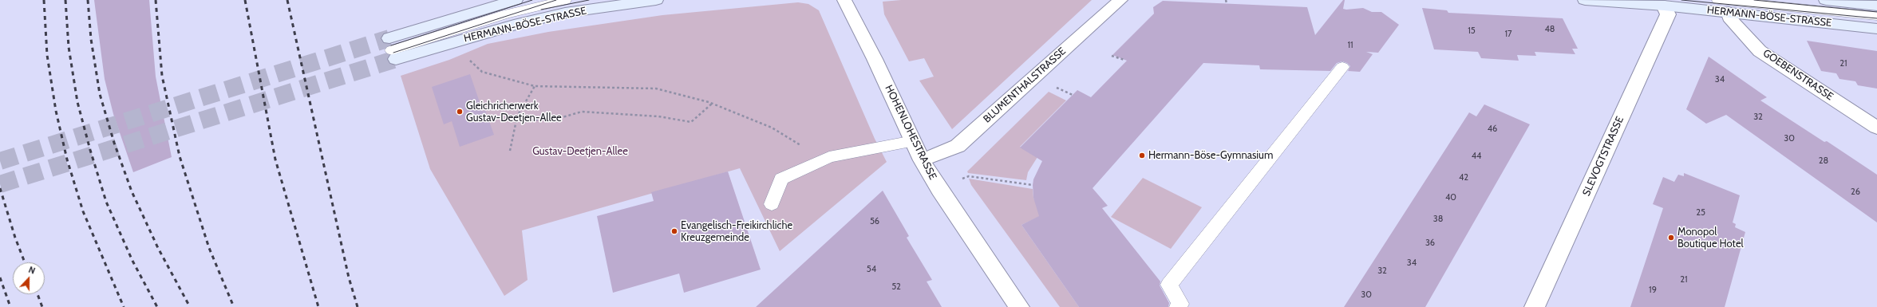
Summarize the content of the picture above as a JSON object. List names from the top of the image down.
{
  "streets": {
    "main road": ["HERMANN-BÖSE-STRASSE"],
    "street": [
      "GOEBENSTRASSE",
      "BLUMENTHALSTRASSE",
      "HOHENLOHESTRASSE",
      "SLEVOGTSTRASSE"
    ]
  },
  "crossings": [
    ["HERMANN-BÖSE-STRASSE", "GOEBENSTRASSE"],
    ["HERMANN-BÖSE-STRASSE", "SLEVOGTSTRASSE"],
    ["BLUMENTHALSTRASSE", "HOHENLOHESTRASSE"]
  ],
  "parks": ["Gustav-Deetjen-Allee"],
  "places": [
    "Gleichricherwerk Gustav-Deetjen-Allee",
    "Hermann-Böse-Gymnasium",
    "Evangelisch-Freikirchliche Kreuzgemeinde",
    "Monopol Boutique Hotel"
  ],
  "house_numbers": [
    "48",
    "15",
    "17",
    "11",
    "21",
    "34",
    "32",
    "46",
    "30",
    "44",
    "28",
    "42",
    "26",
    "40",
    "25",
    "38",
    "56",
    "36",
    "34",
    "54",
    "32",
    "21",
    "52",
    "19",
    "30"
  ],
  "north": "top"
}
